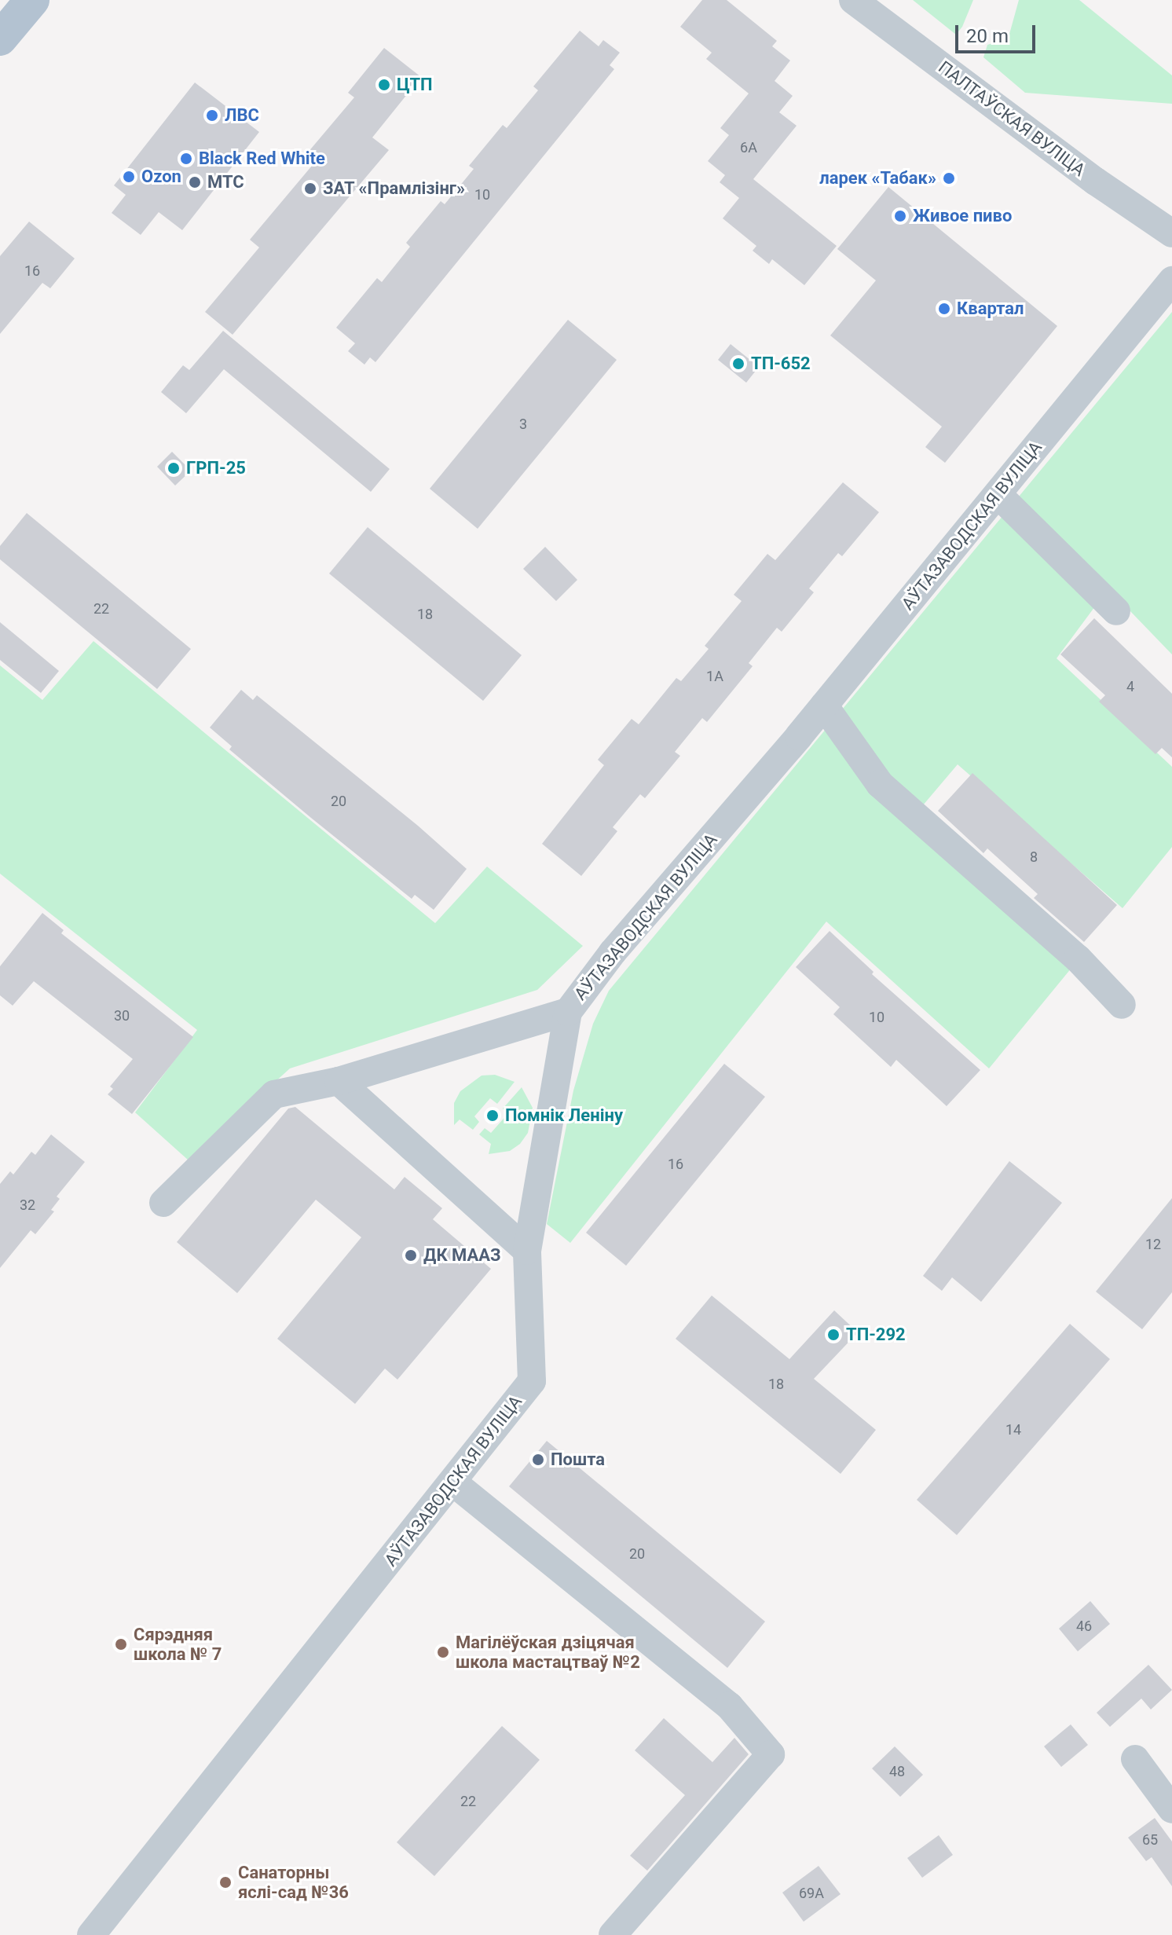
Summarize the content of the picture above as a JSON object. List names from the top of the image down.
{
  "streets": {
    "street": ["ПАЛТАЎСКАЯ ВУЛІЦА", "АЎТАЗАВОДСКАЯ ВУЛІЦА"]
  },
  "places": [
    "ЦТП",
    "ЛВС",
    "Black Red White",
    "Ozon",
    "ларек «Табак»",
    "МТС",
    "ЗАТ «Прамлізінг»",
    "Живое пиво",
    "Квартал",
    "ТП-652",
    "ГРП-25",
    "Помнік Леніну",
    "ДК МААЗ",
    "ТП-292",
    "Пошта",
    "Сярэдняя школа № 7",
    "Магілёўская дзіцячая школа мастацтваў №2",
    "Санаторны яслі-сад №36"
  ],
  "house_numbers": [
    "6А",
    "10",
    "16",
    "3",
    "22",
    "18",
    "1А",
    "4",
    "20",
    "8",
    "30",
    "10",
    "16",
    "32",
    "12",
    "18",
    "14",
    "20",
    "46",
    "48",
    "22",
    "65",
    "69А"
  ],
  "scale_bar": "20 m"
}
